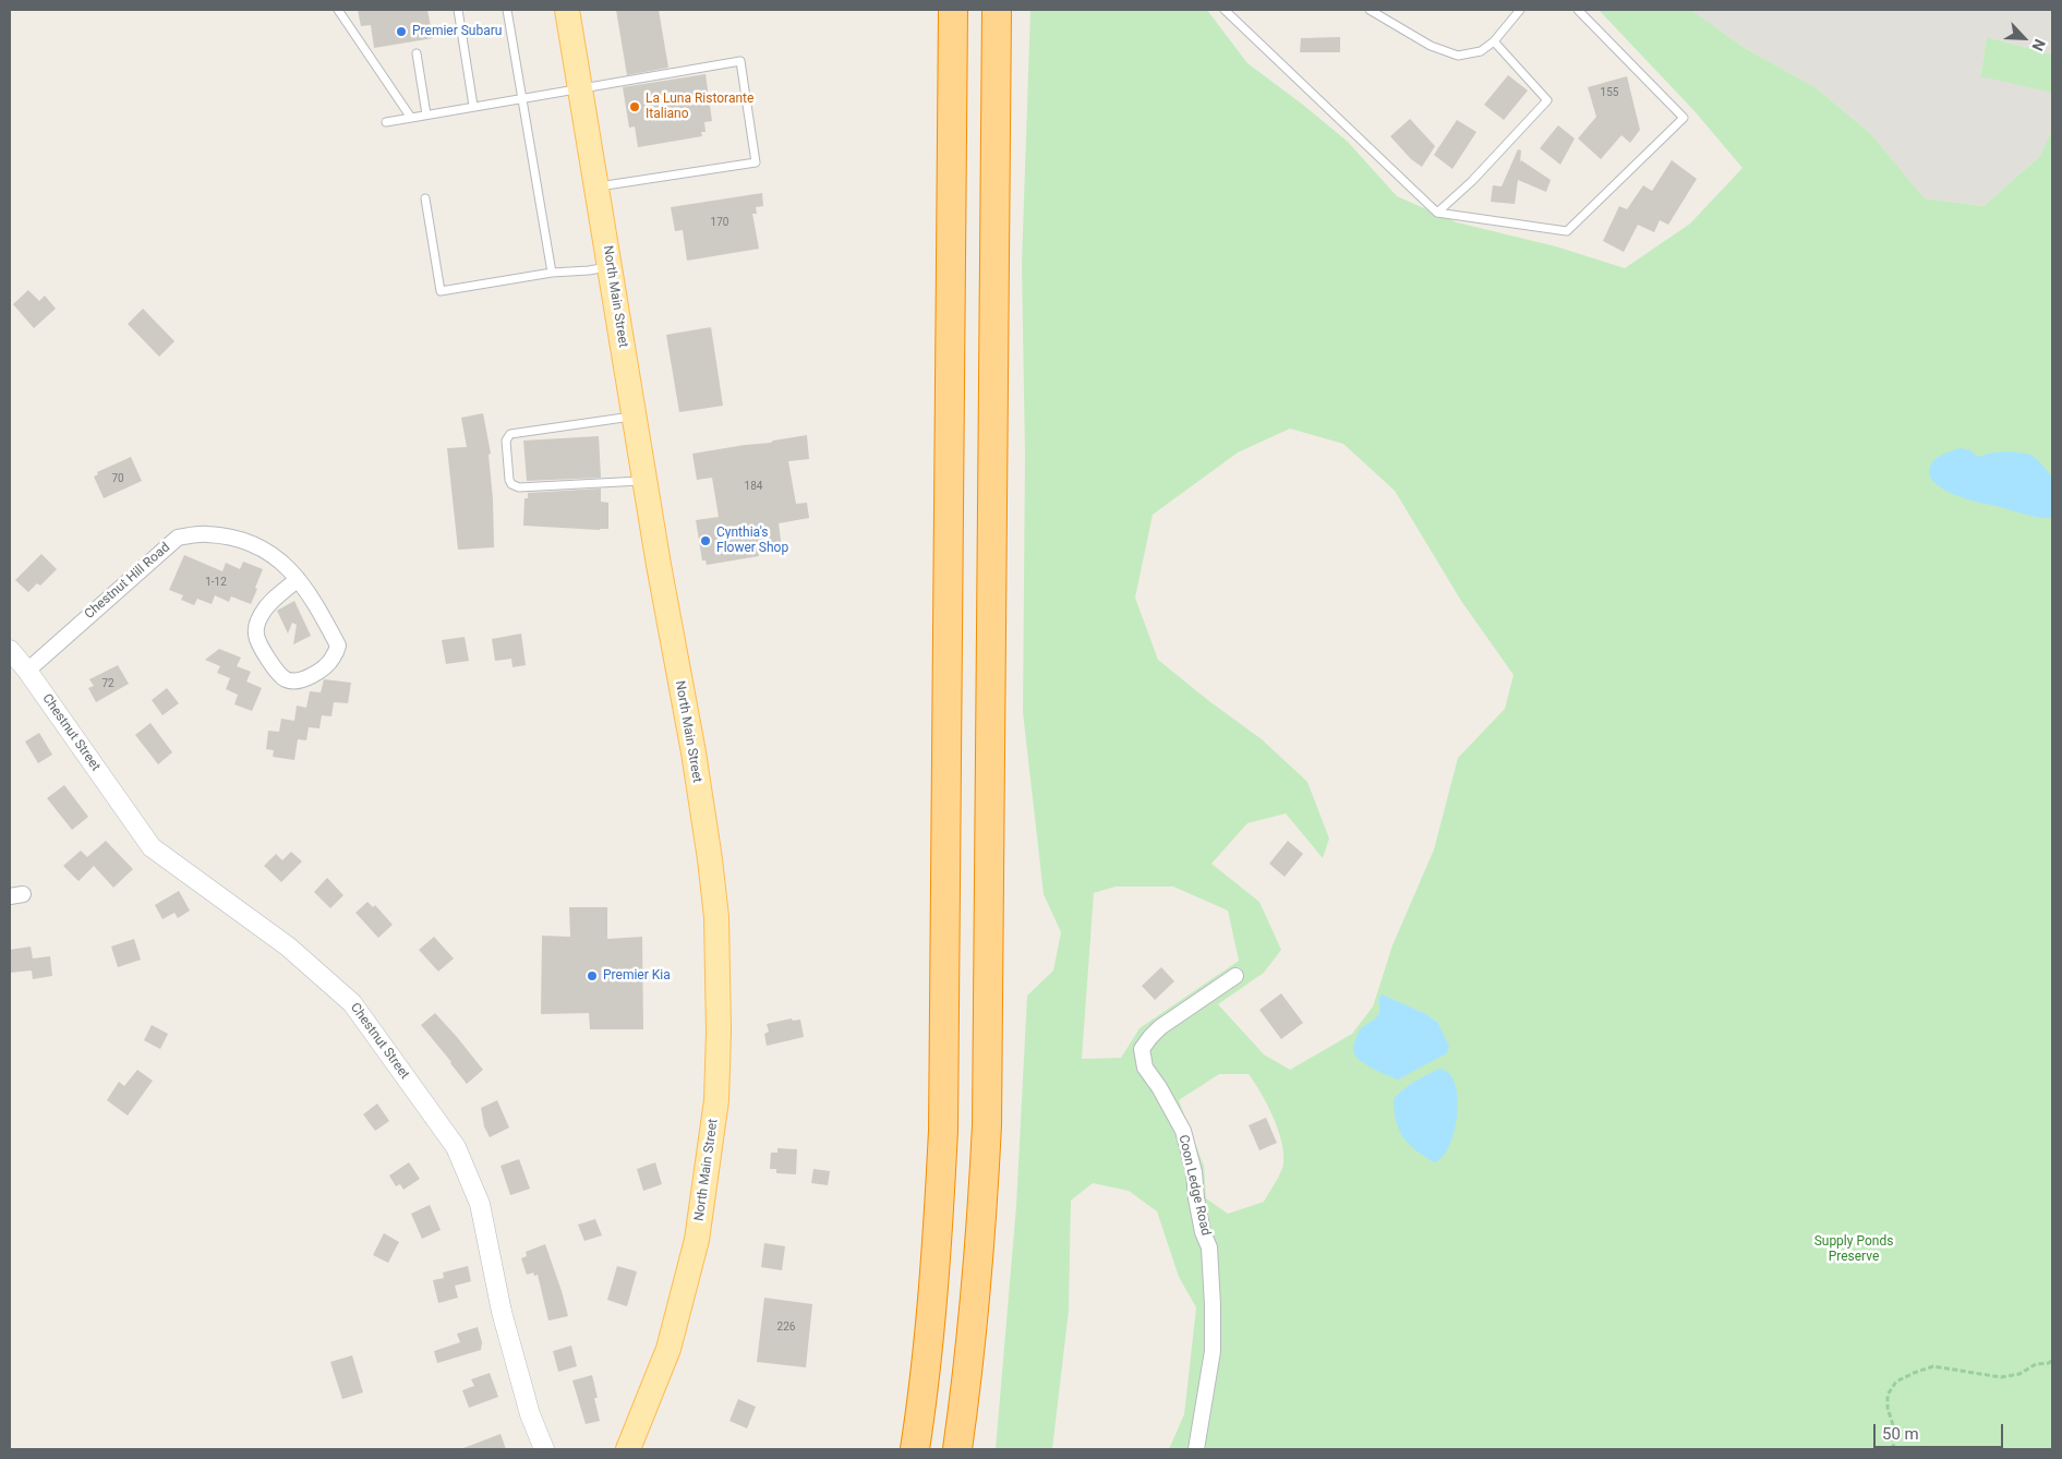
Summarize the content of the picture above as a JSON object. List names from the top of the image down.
{
  "streets": {
    "main road": ["North Main Street"],
    "street": ["Chestnut Hill Road", "Chestnut Street", "Coon Ledge Road"]
  },
  "crossings": [
    ["Chestnut Hill Road", "Chestnut Street"]
  ],
  "parks": ["Supply Ponds Preserve"],
  "places": [
    "Premier Subaru",
    "La Luna Ristorante Italiano",
    "Cynthia's Flower Shop",
    "Premier Kia"
  ],
  "house_numbers": [
    "155",
    "170",
    "70",
    "184",
    "1-12",
    "72",
    "226"
  ],
  "scale_bar": "50 m",
  "north": "bottom right"
}
